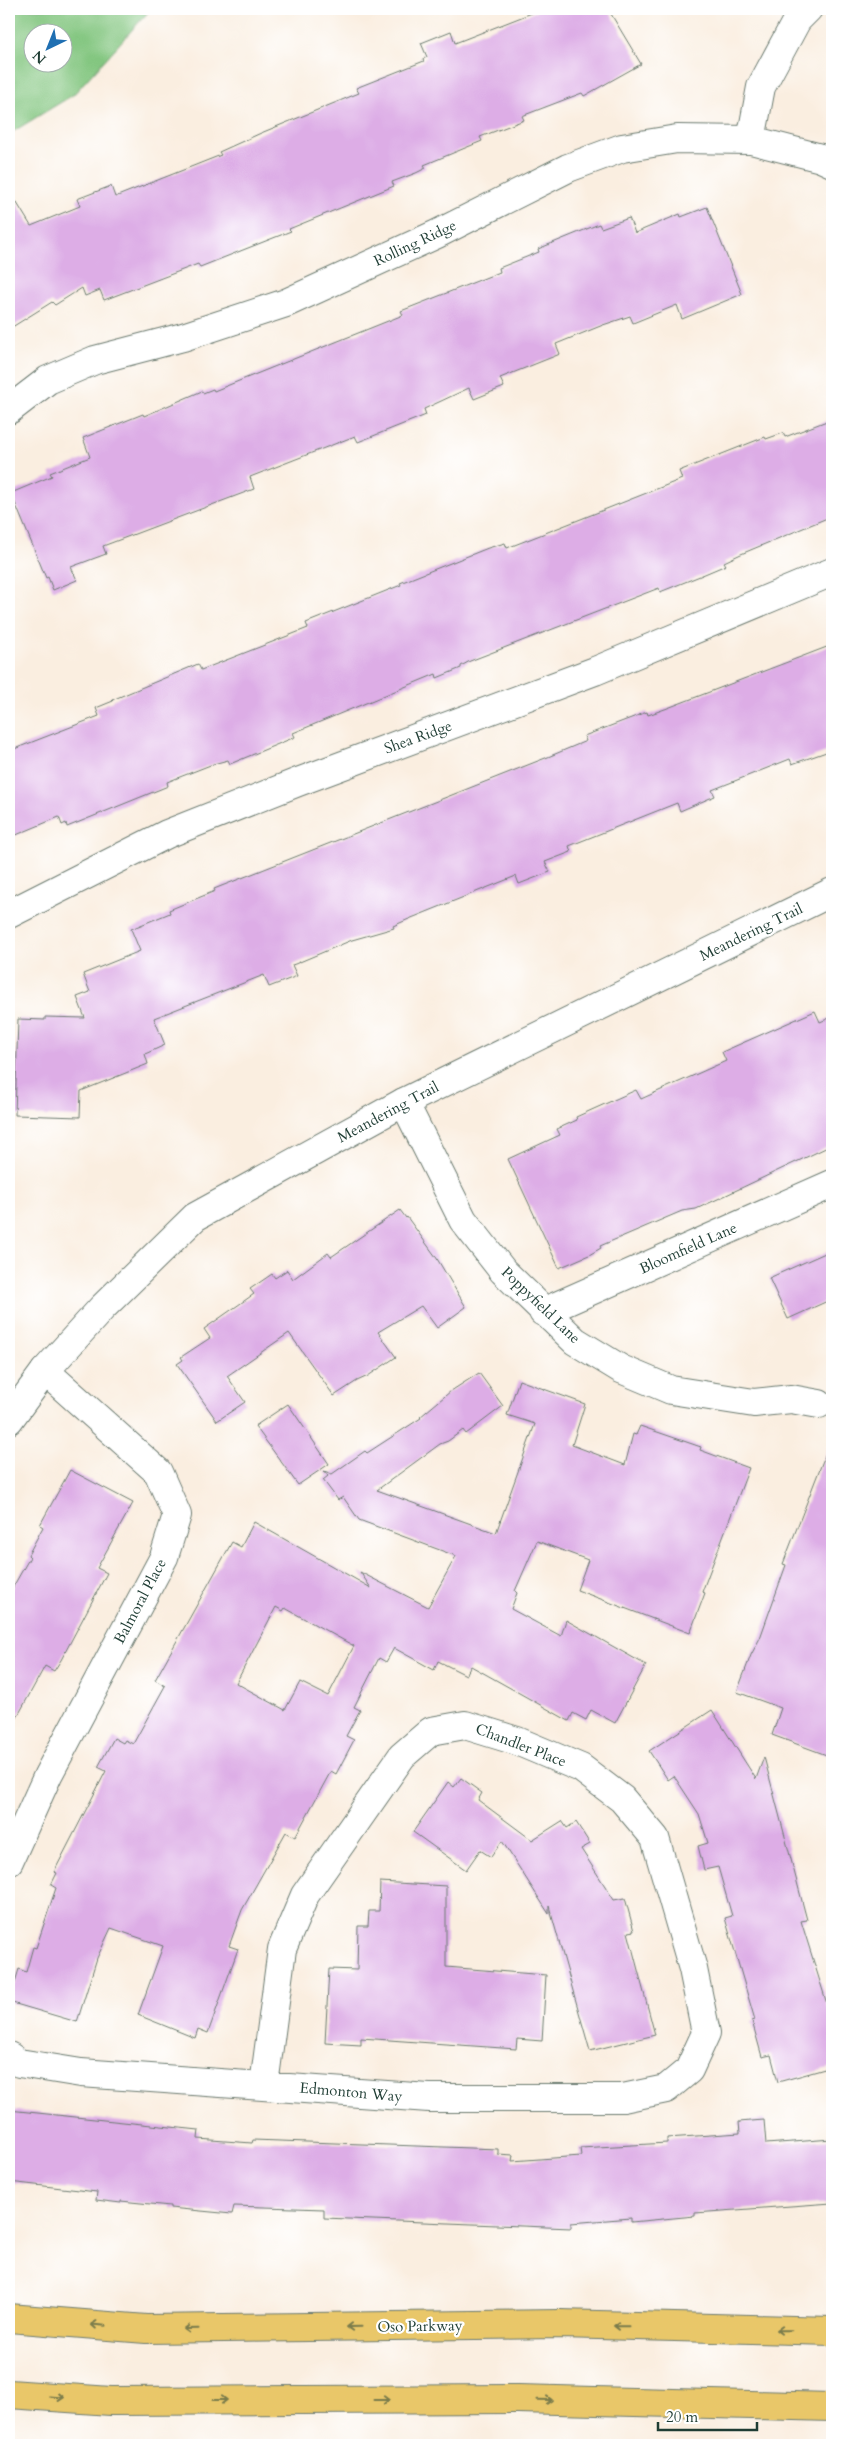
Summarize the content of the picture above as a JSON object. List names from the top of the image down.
{
  "streets": {
    "main road": ["Oso Parkway"],
    "street": [
      "Rolling Ridge",
      "Shea Ridge",
      "Meandering Trail",
      "Bloomfield Lane",
      "Poppyfield Lane",
      "Balmoral Place",
      "Chandler Place",
      "Edmonton Way"
    ]
  },
  "crossings": [
    ["Meandering Trail", "Poppyfield Lane"],
    ["Meandering Trail", "Balmoral Place"],
    ["Bloomfield Lane", "Poppyfield Lane"],
    ["Chandler Place", "Edmonton Way"]
  ],
  "scale_bar": "20 m",
  "north": "bottom left"
}
